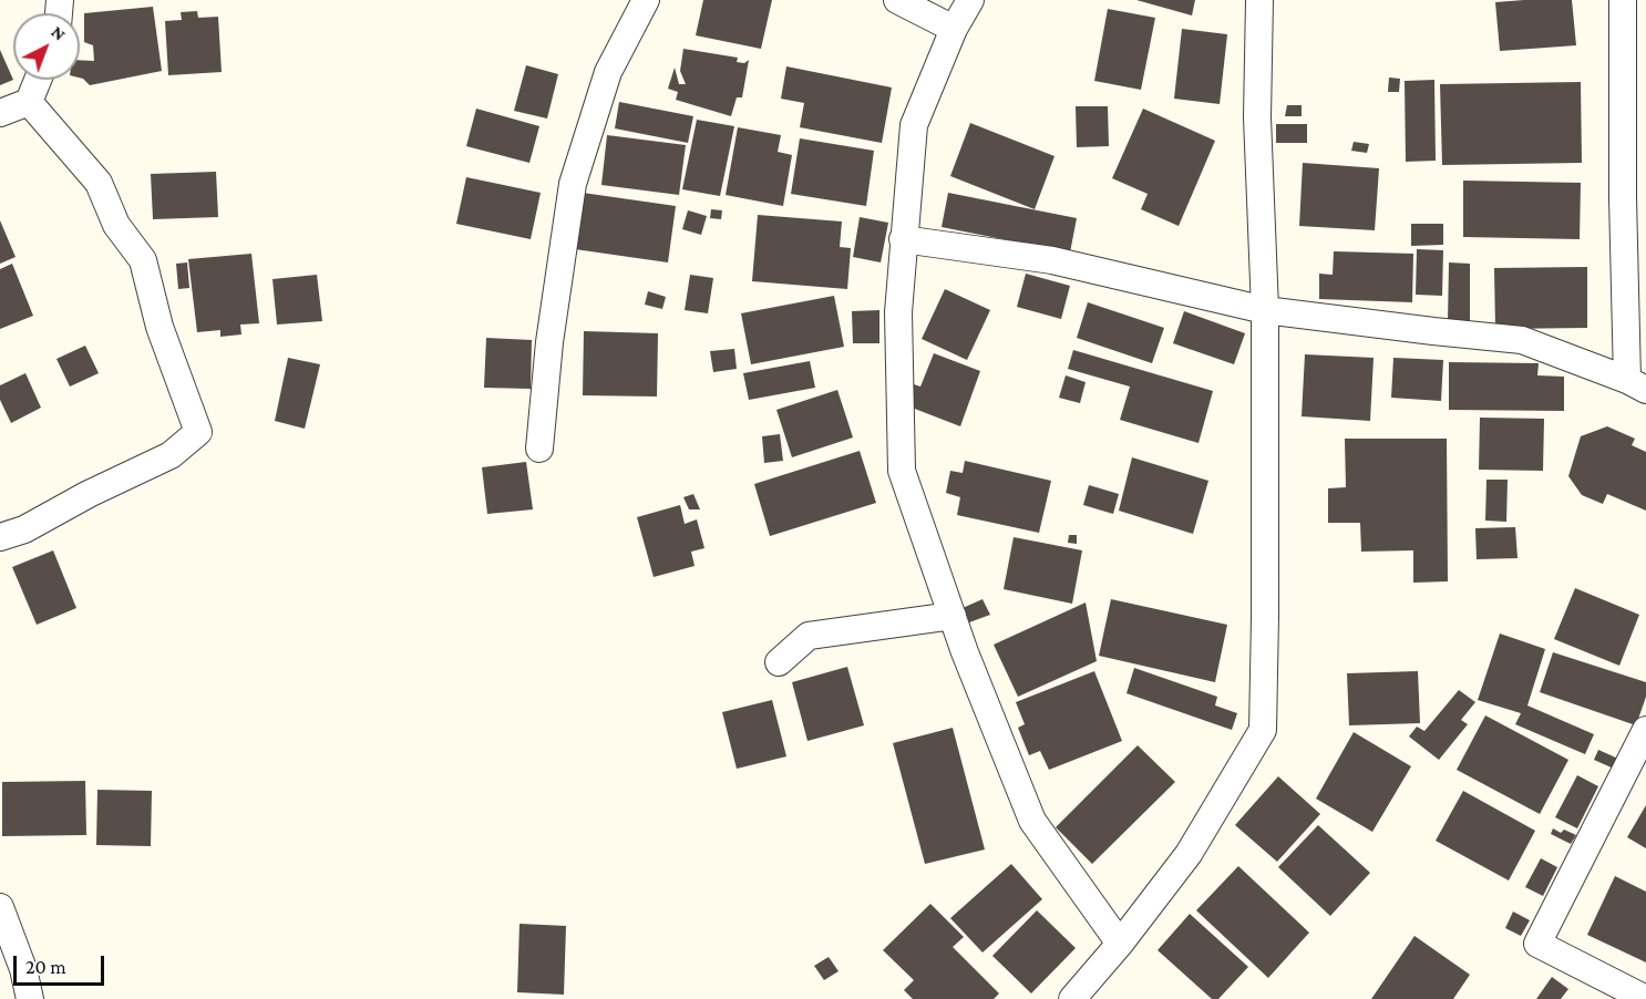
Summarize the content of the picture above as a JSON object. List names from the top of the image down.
{
  "scale_bar": "20 m",
  "north": "top right"
}
